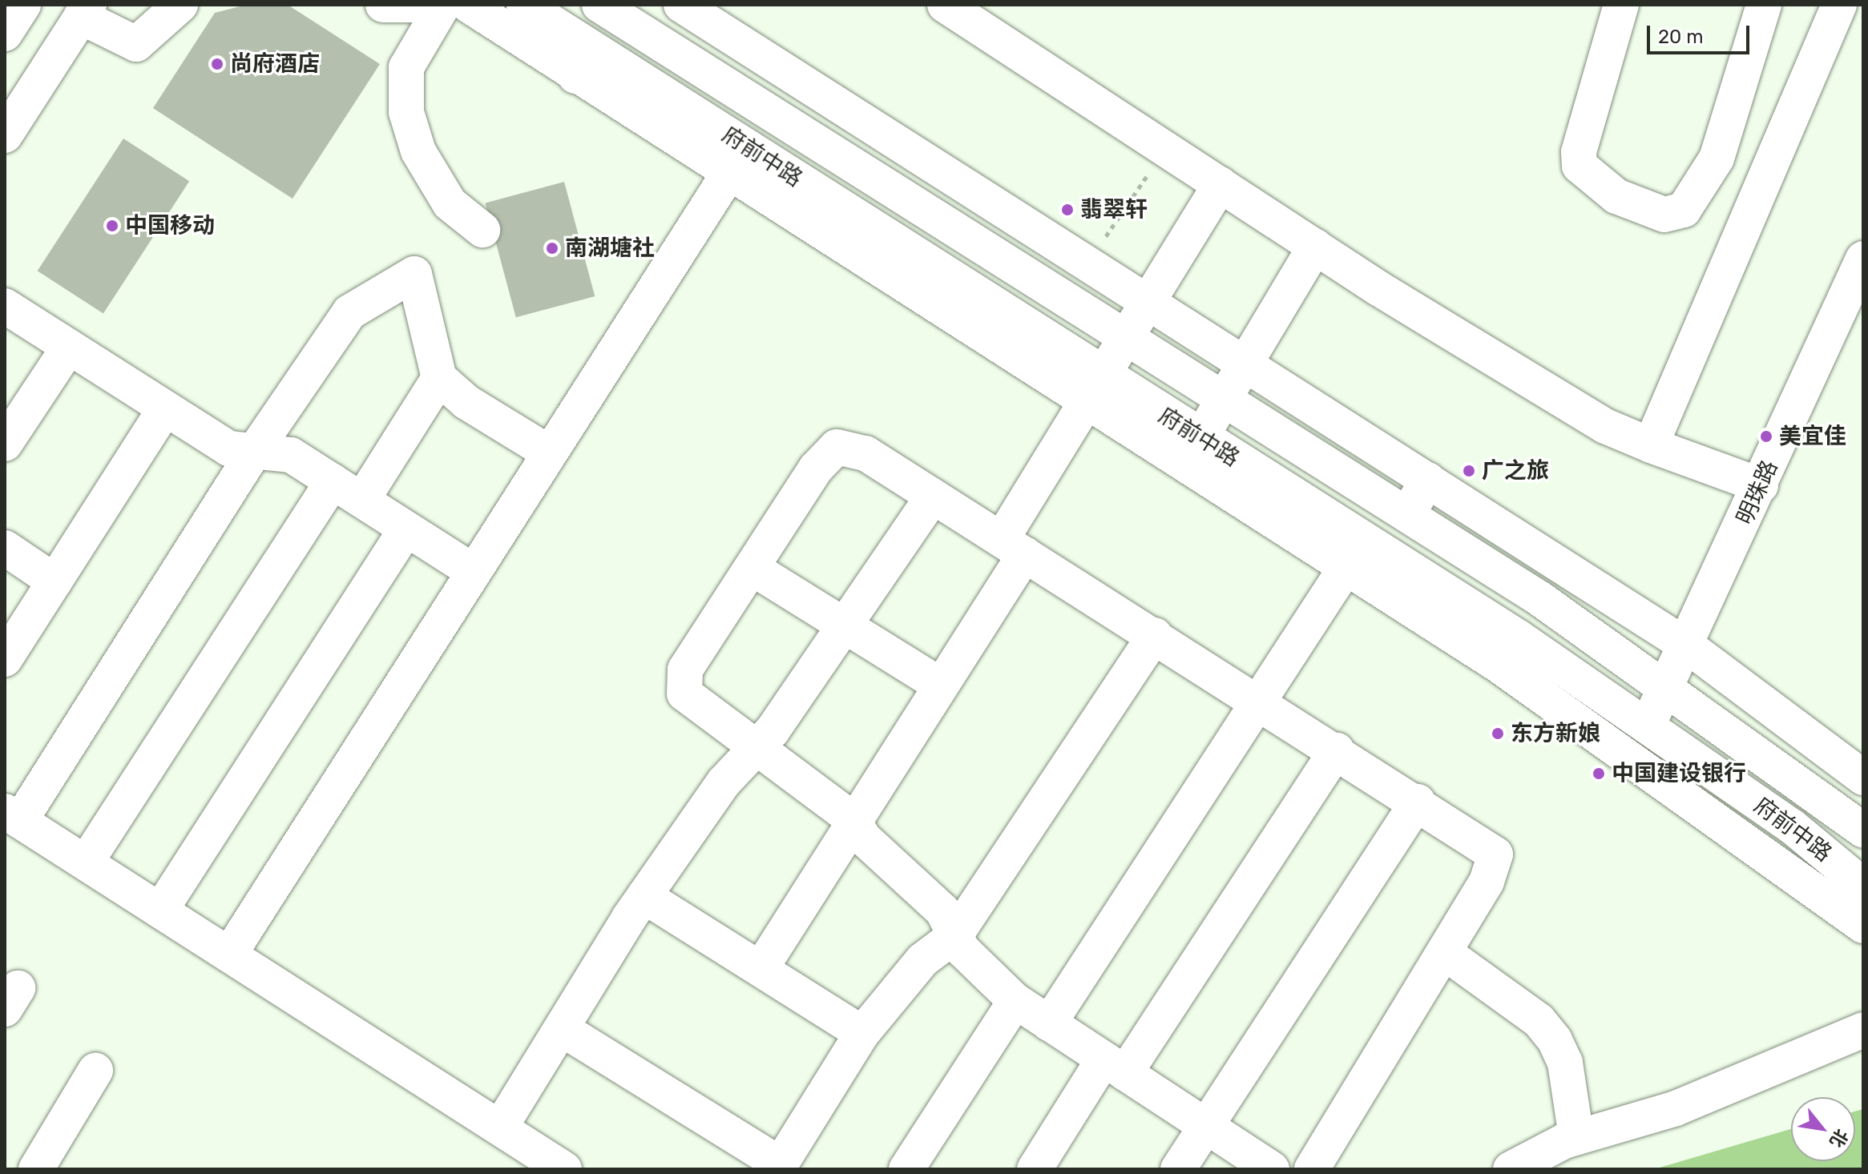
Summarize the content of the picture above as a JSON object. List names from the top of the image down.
{
  "streets": {
    "street": ["府前中路", "明珠路"]
  },
  "crossings": [
    ["府前中路", "明珠路"]
  ],
  "places": [
    "尚府酒店",
    "翡翠轩",
    "中国移动",
    "南湖塘社",
    "美宜佳",
    "广之旅",
    "东方新娘",
    "中国建设银行"
  ],
  "scale_bar": "20 m",
  "north": "bottom right"
}
